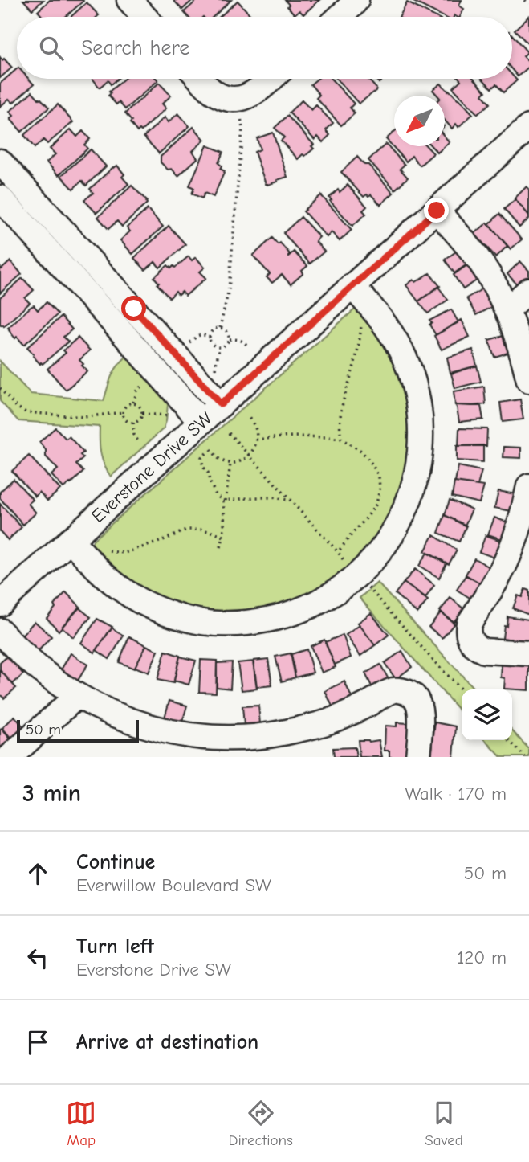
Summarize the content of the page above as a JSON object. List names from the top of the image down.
{
  "streets": {
    "street": ["Everstone Drive SW"]
  },
  "scale_bar": "50 m",
  "north": "bottom left",
  "page": {
    "search": "Search here",
    "scale": "50 m",
    "heading": ["3 min", "Walk · 170 m"],
    "list": [
      ["Continue", "Everwillow Boulevard SW", "50 m"],
      ["Turn left", "Everstone Drive SW", "120 m"],
      "Arrive at destination"
    ],
    "nav": ["Map", "Directions", "Saved"]
  }
}
